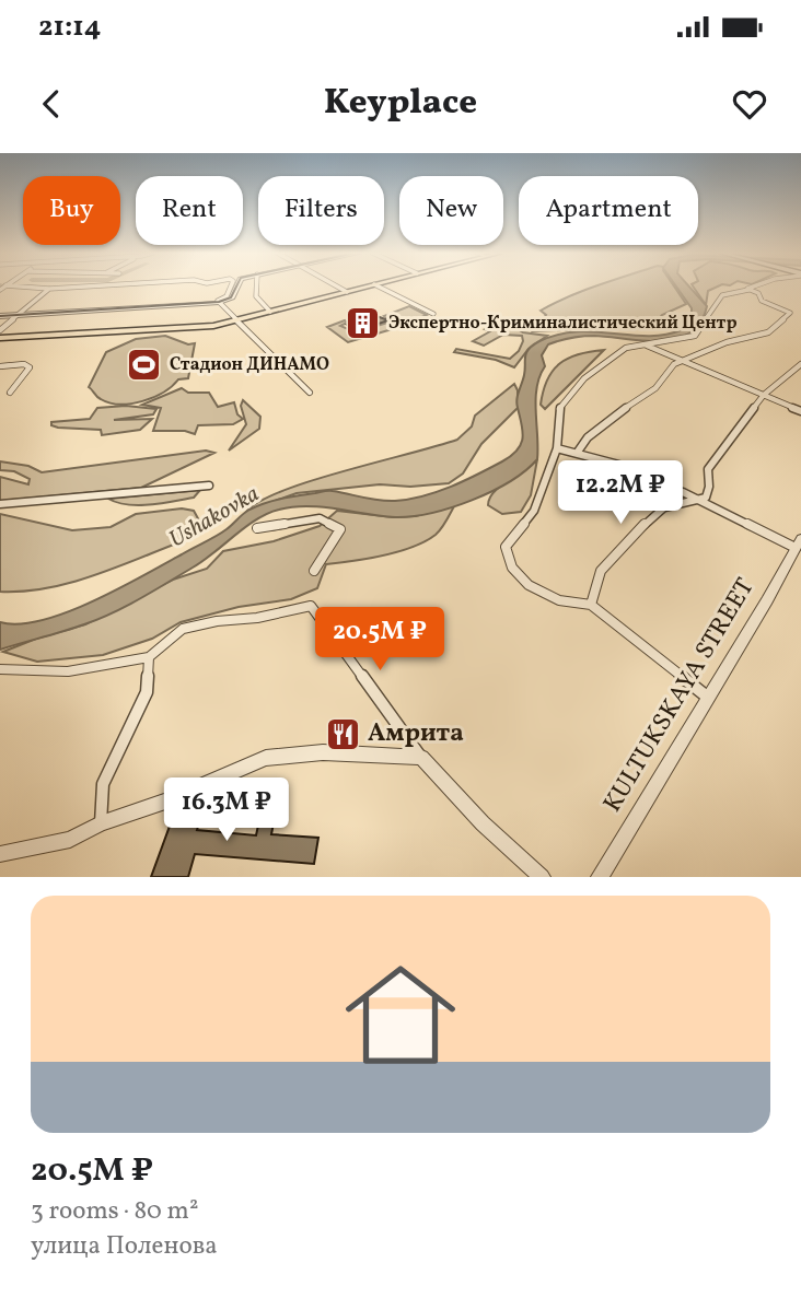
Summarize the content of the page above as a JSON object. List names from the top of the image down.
{
  "streets": {
    "street": ["KULTUKSKAYA STREET"]
  },
  "water": ["Ushakovka"],
  "places": {
    "building": ["Экспертно-Криминалистический Центр"],
    "sports": ["Стадион ДИНАМО"],
    "restaurant": ["Амрита"]
  },
  "page": {
    "status": "21:14",
    "header": "Keyplace",
    "chip": [
      "Buy",
      "Rent",
      "Filters",
      "New",
      "Apartment"
    ],
    "price": ["12.2M ₽", "20.5M ₽", "16.3M ₽"],
    "list": [
      {
        "name": "20.5M ₽",
        "note": "3 rooms · 80 m² · улица Поленова"
      }
    ]
  }
}
